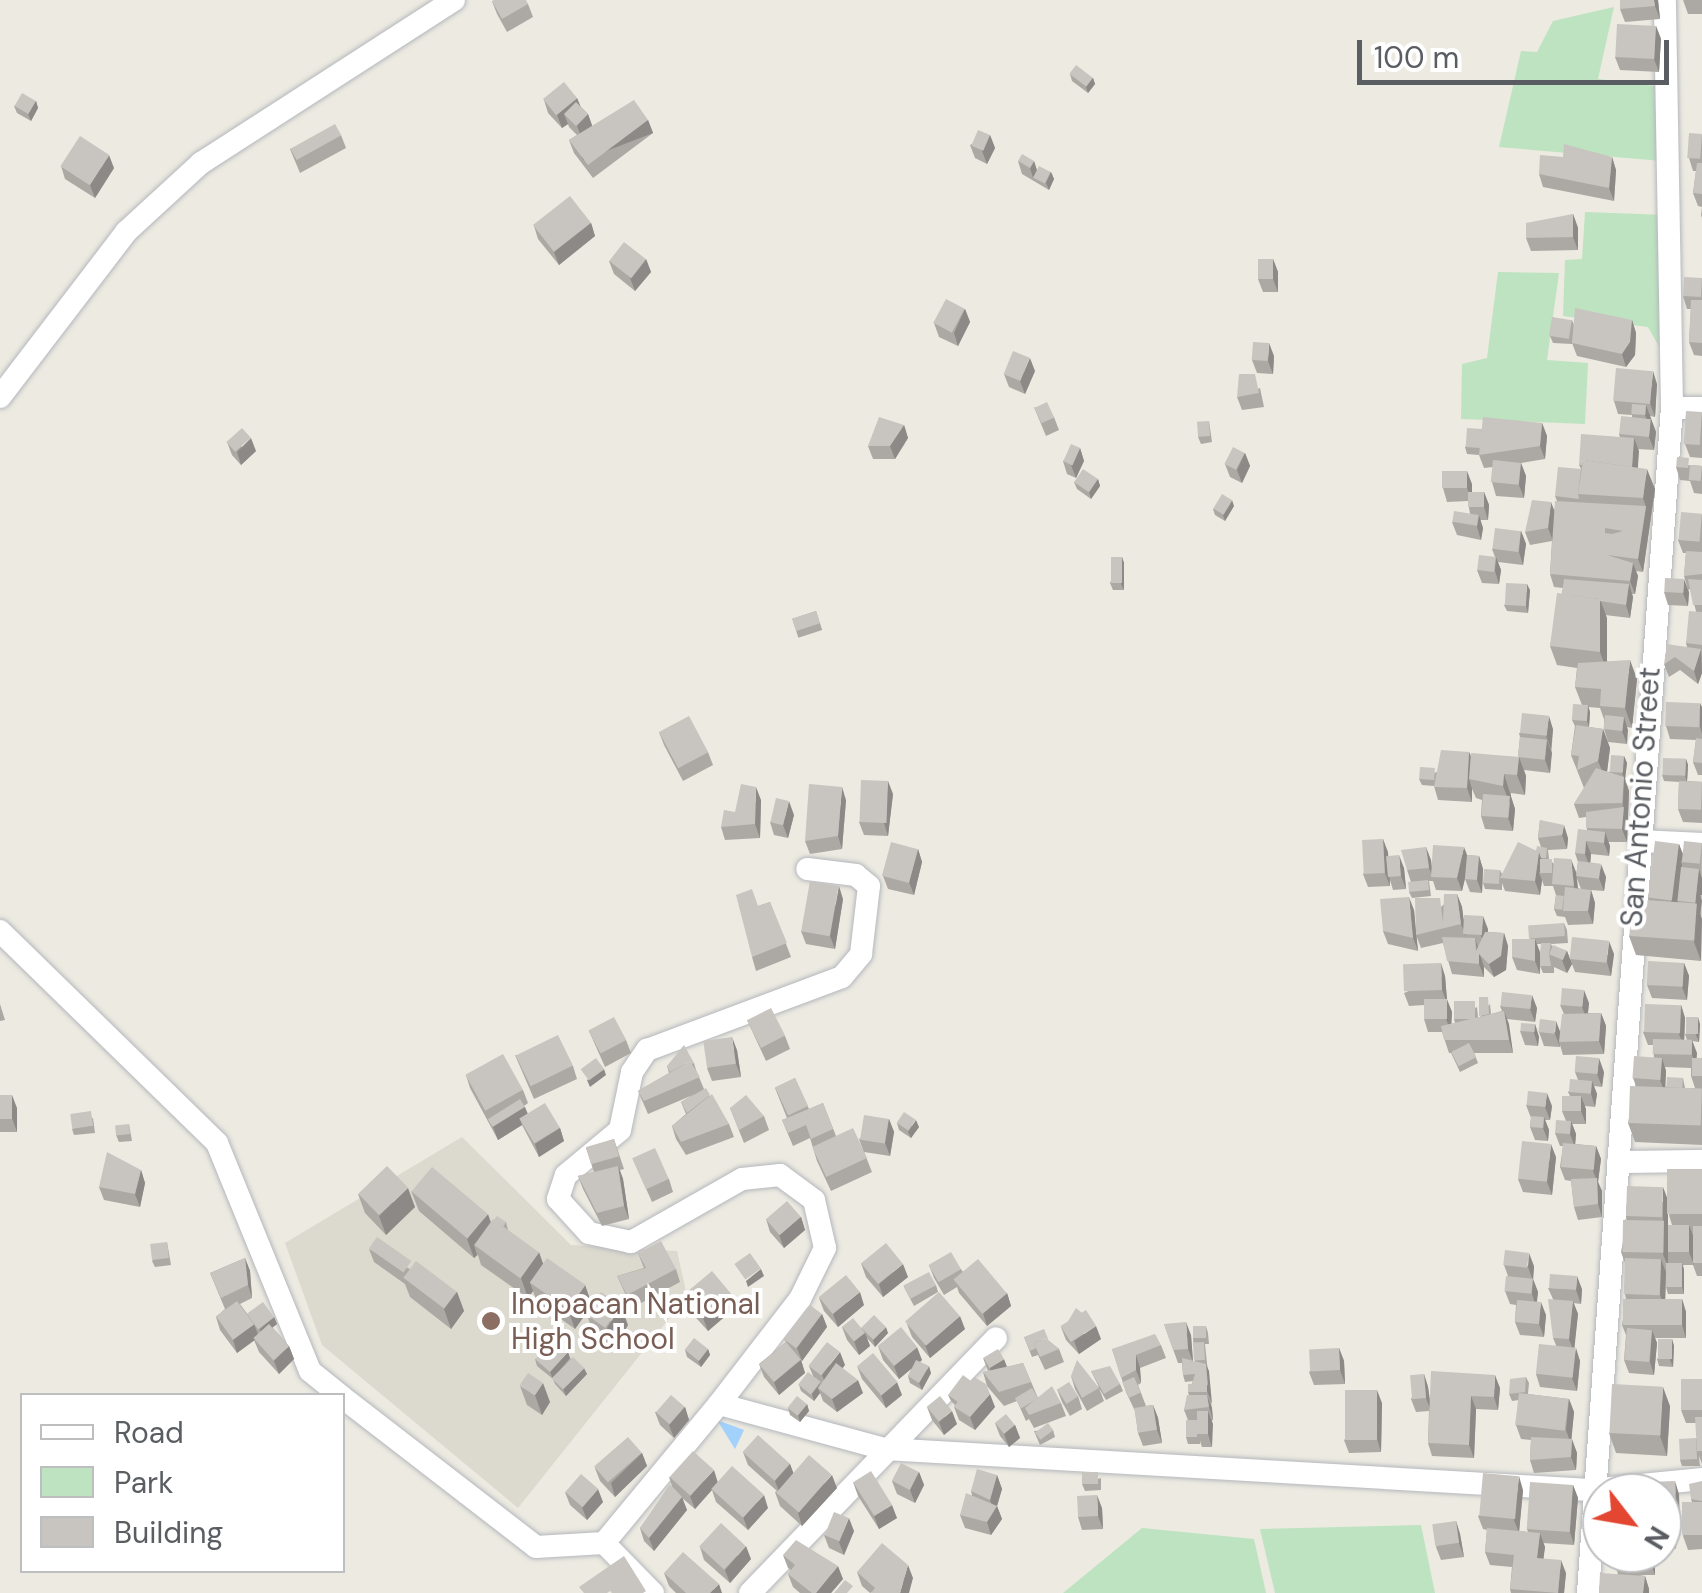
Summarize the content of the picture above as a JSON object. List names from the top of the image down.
{
  "streets": {
    "street": ["San Antonio Street"]
  },
  "places": ["Inopacan National High School"],
  "legend": ["Road", "Park", "Building"],
  "scale_bar": "100 m",
  "north": "bottom right"
}
